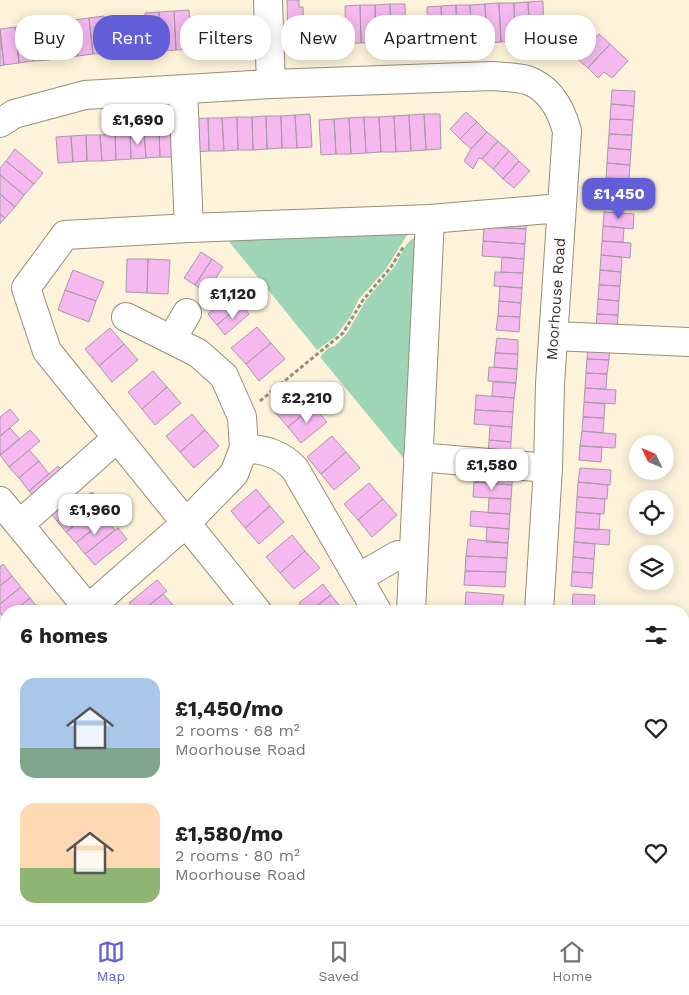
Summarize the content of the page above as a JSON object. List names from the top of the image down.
{
  "streets": {
    "street": ["Moorhouse Road"]
  },
  "north": "top left",
  "page": {
    "chip": [
      "Buy",
      "Rent",
      "Filters",
      "New",
      "Apartment",
      "House"
    ],
    "price": [
      "£1,690",
      "£1,450",
      "£1,120",
      "£2,210",
      "£1,580",
      "£1,960"
    ],
    "heading": "6 homes",
    "list": [
      {
        "name": "£1,450/mo",
        "note": "2 rooms · 68 m² · Moorhouse Road"
      },
      {
        "name": "£1,580/mo",
        "note": "2 rooms · 80 m² · Moorhouse Road"
      }
    ],
    "tabs": ["Map", "Saved", "Home"]
  }
}
